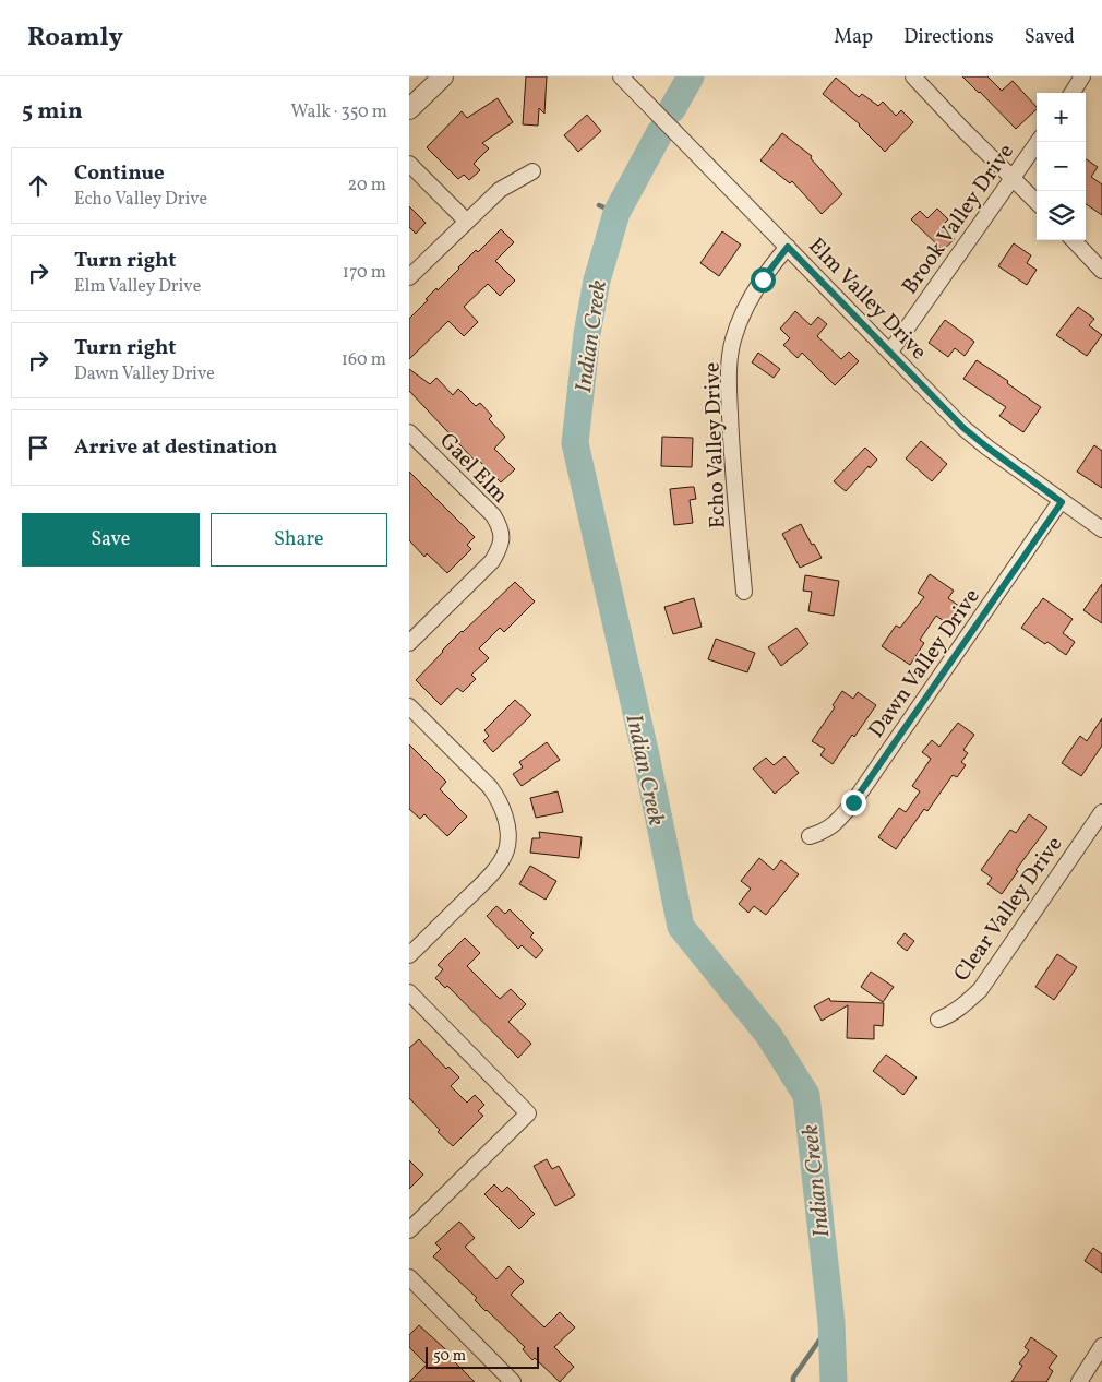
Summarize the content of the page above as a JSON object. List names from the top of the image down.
{
  "streets": {
    "street": [
      "Brook Valley Drive",
      "Elm Valley Drive",
      "Echo Valley Drive",
      "Gael Elm",
      "Dawn Valley Drive",
      "Clear Valley Drive"
    ]
  },
  "crossings": [
    ["Brook Valley Drive", "Elm Valley Drive"],
    ["Elm Valley Drive", "Echo Valley Drive"],
    ["Elm Valley Drive", "Dawn Valley Drive"]
  ],
  "water": ["Indian Creek"],
  "scale_bar": "50 m",
  "page": {
    "header": "Roamly",
    "nav": ["Map", "Directions", "Saved"],
    "heading": ["5 min", "Walk · 350 m"],
    "map_buttons": ["+", "−"],
    "list": [
      ["Continue", "Echo Valley Drive", "20 m"],
      ["Turn right", "Elm Valley Drive", "170 m"],
      ["Turn right", "Dawn Valley Drive", "160 m"],
      "Arrive at destination"
    ],
    "buttons": ["Save", "Share"],
    "scale": "50 m"
  }
}
